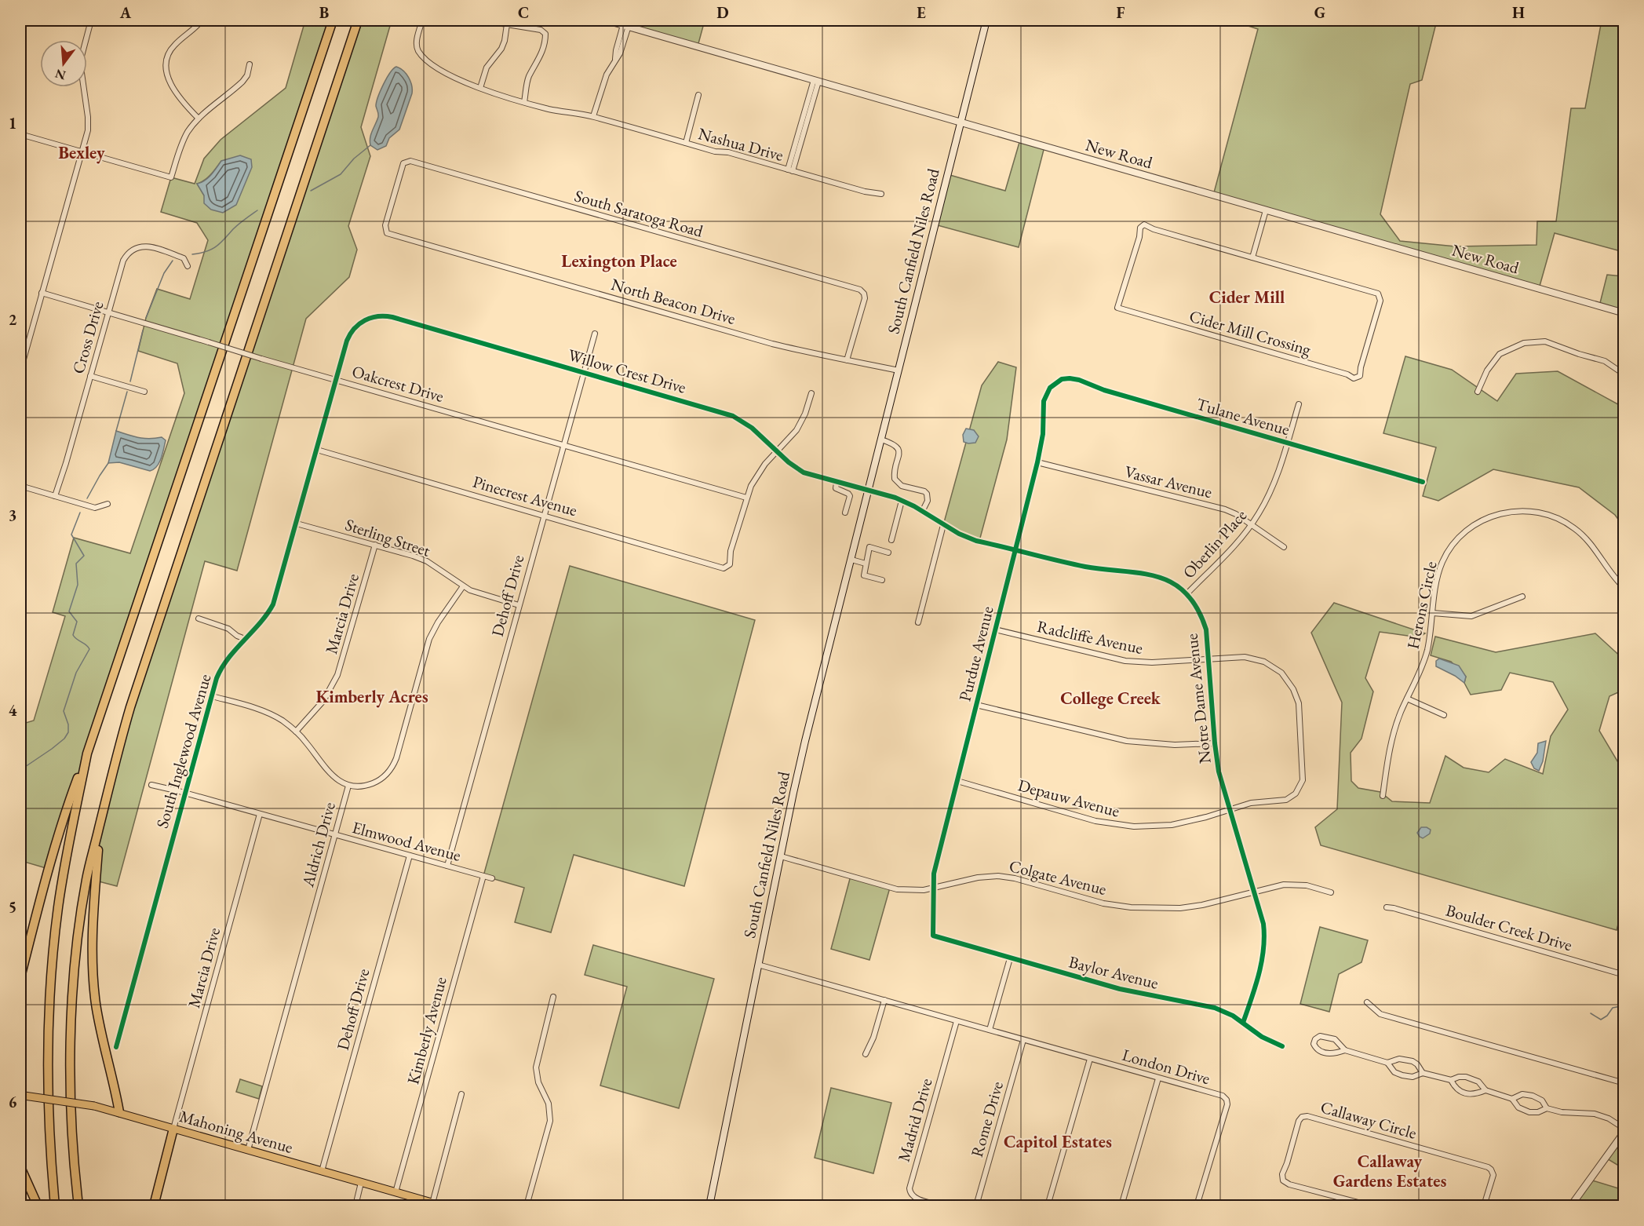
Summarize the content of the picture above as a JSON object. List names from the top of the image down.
{
  "streets": {
    "main road": ["South Canfield Niles Road", "Mahoning Avenue"],
    "street": [
      "Nashua Drive",
      "New Road",
      "South Saratoga Road",
      "North Beacon Drive",
      "Cider Mill Crossing",
      "Cross Drive",
      "Willow Crest Drive",
      "Oakcrest Drive",
      "Tulane Avenue",
      "Vassar Avenue",
      "Pinecrest Avenue",
      "Sterling Street",
      "Oberlin Place",
      "Dehoff Drive",
      "Herons Circle",
      "Marcia Drive",
      "Radcliffe Avenue",
      "Purdue Avenue",
      "Notre Dame Avenue",
      "South Inglewood Avenue",
      "Depauw Avenue",
      "Elmwood Avenue",
      "Aldrich Drive",
      "Colgate Avenue",
      "Boulder Creek Drive",
      "Baylor Avenue",
      "Kimberly Avenue",
      "London Drive",
      "Rome Drive",
      "Madrid Drive",
      "Callaway Circle"
    ]
  },
  "crossings": [
    ["New Road", "South Canfield Niles Road"],
    ["South Saratoga Road", "North Beacon Drive"],
    ["South Canfield Niles Road", "North Beacon Drive"],
    ["South Canfield Niles Road", "Willow Crest Drive"],
    ["South Canfield Niles Road", "Notre Dame Avenue"],
    ["South Canfield Niles Road", "Colgate Avenue"],
    ["South Canfield Niles Road", "London Drive"],
    ["Cross Drive", "Oakcrest Drive"],
    ["Willow Crest Drive", "Dehoff Drive"],
    ["Willow Crest Drive", "Notre Dame Avenue"],
    ["Willow Crest Drive", "South Inglewood Avenue"],
    ["Oakcrest Drive", "Pinecrest Avenue"],
    ["Oakcrest Drive", "Dehoff Drive"],
    ["Oakcrest Drive", "South Inglewood Avenue"],
    ["Tulane Avenue", "Oberlin Place"],
    ["Tulane Avenue", "Purdue Avenue"],
    ["Vassar Avenue", "Oberlin Place"],
    ["Vassar Avenue", "Purdue Avenue"],
    ["Pinecrest Avenue", "Dehoff Drive"],
    ["Pinecrest Avenue", "South Inglewood Avenue"],
    ["Sterling Street", "Dehoff Drive"],
    ["Sterling Street", "Marcia Drive"],
    ["Sterling Street", "South Inglewood Avenue"],
    ["Sterling Street", "Aldrich Drive"],
    ["Oberlin Place", "Notre Dame Avenue"],
    ["Dehoff Drive", "Elmwood Avenue"],
    ["Dehoff Drive", "Mahoning Avenue"],
    ["Marcia Drive", "Elmwood Avenue"],
    ["Marcia Drive", "Mahoning Avenue"],
    ["Radcliffe Avenue", "Purdue Avenue"],
    ["Radcliffe Avenue", "Notre Dame Avenue"],
    ["Radcliffe Avenue", "Depauw Avenue"],
    ["Purdue Avenue", "Notre Dame Avenue"],
    ["Purdue Avenue", "Depauw Avenue"],
    ["Purdue Avenue", "Colgate Avenue"],
    ["Purdue Avenue", "Baylor Avenue"],
    ["Notre Dame Avenue", "Depauw Avenue"],
    ["Notre Dame Avenue", "Colgate Avenue"],
    ["Notre Dame Avenue", "Baylor Avenue"],
    ["South Inglewood Avenue", "Elmwood Avenue"],
    ["Elmwood Avenue", "Aldrich Drive"],
    ["Elmwood Avenue", "Kimberly Avenue"],
    ["Aldrich Drive", "Mahoning Avenue"],
    ["Kimberly Avenue", "Mahoning Avenue"],
    ["London Drive", "Rome Drive"],
    ["London Drive", "Madrid Drive"]
  ],
  "districts": [
    "Bexley",
    "Lexington Place",
    "Cider Mill",
    "Kimberly Acres",
    "College Creek",
    "Capitol Estates",
    "Callaway Gardens Estates"
  ],
  "north": "bottom",
  "grid": {
    "columns": [
      "A",
      "B",
      "C",
      "D",
      "E",
      "F",
      "G",
      "H"
    ],
    "rows": [
      "1",
      "2",
      "3",
      "4",
      "5",
      "6"
    ]
  }
}
